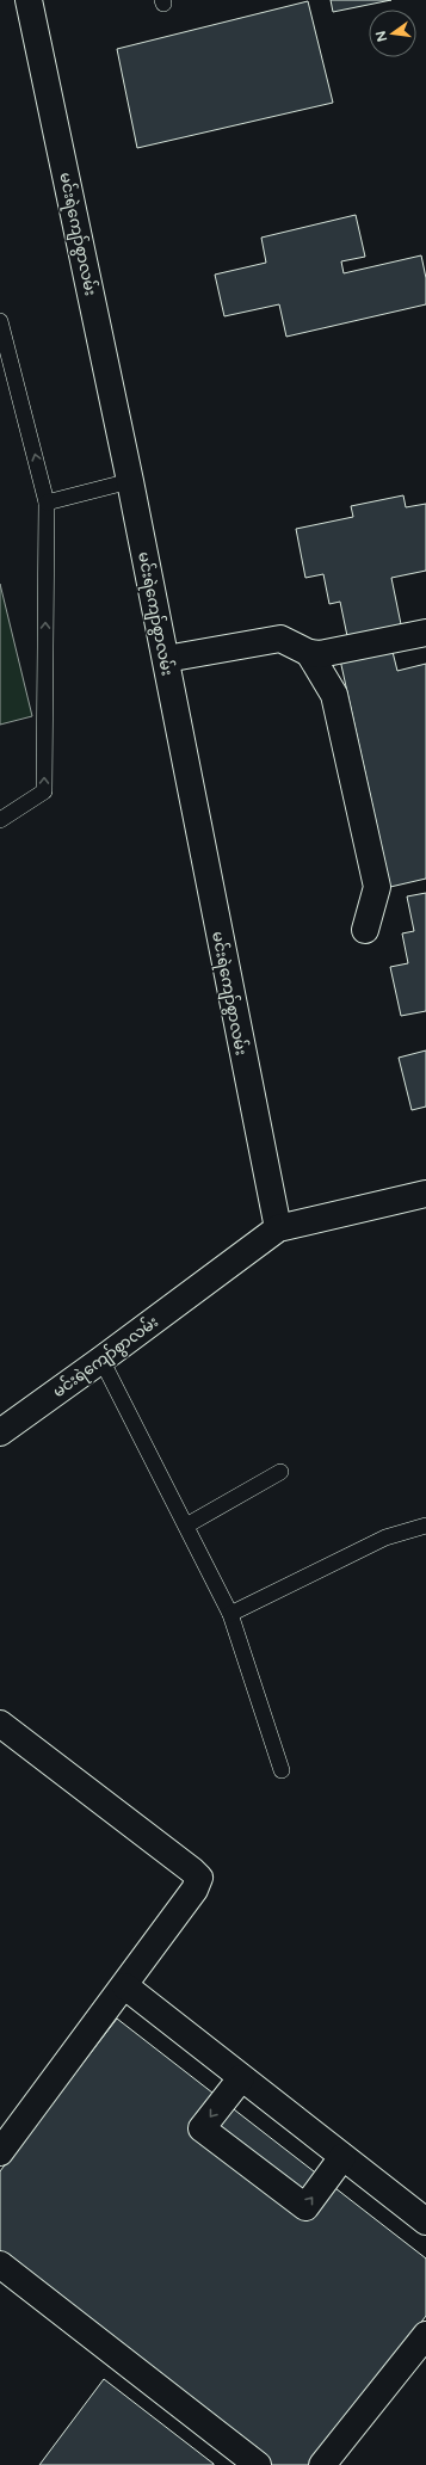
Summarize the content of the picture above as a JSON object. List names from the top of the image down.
{
  "streets": {
    "street": ["မင်းရဲကျော်စွာလမ်း"]
  },
  "north": "left"
}
